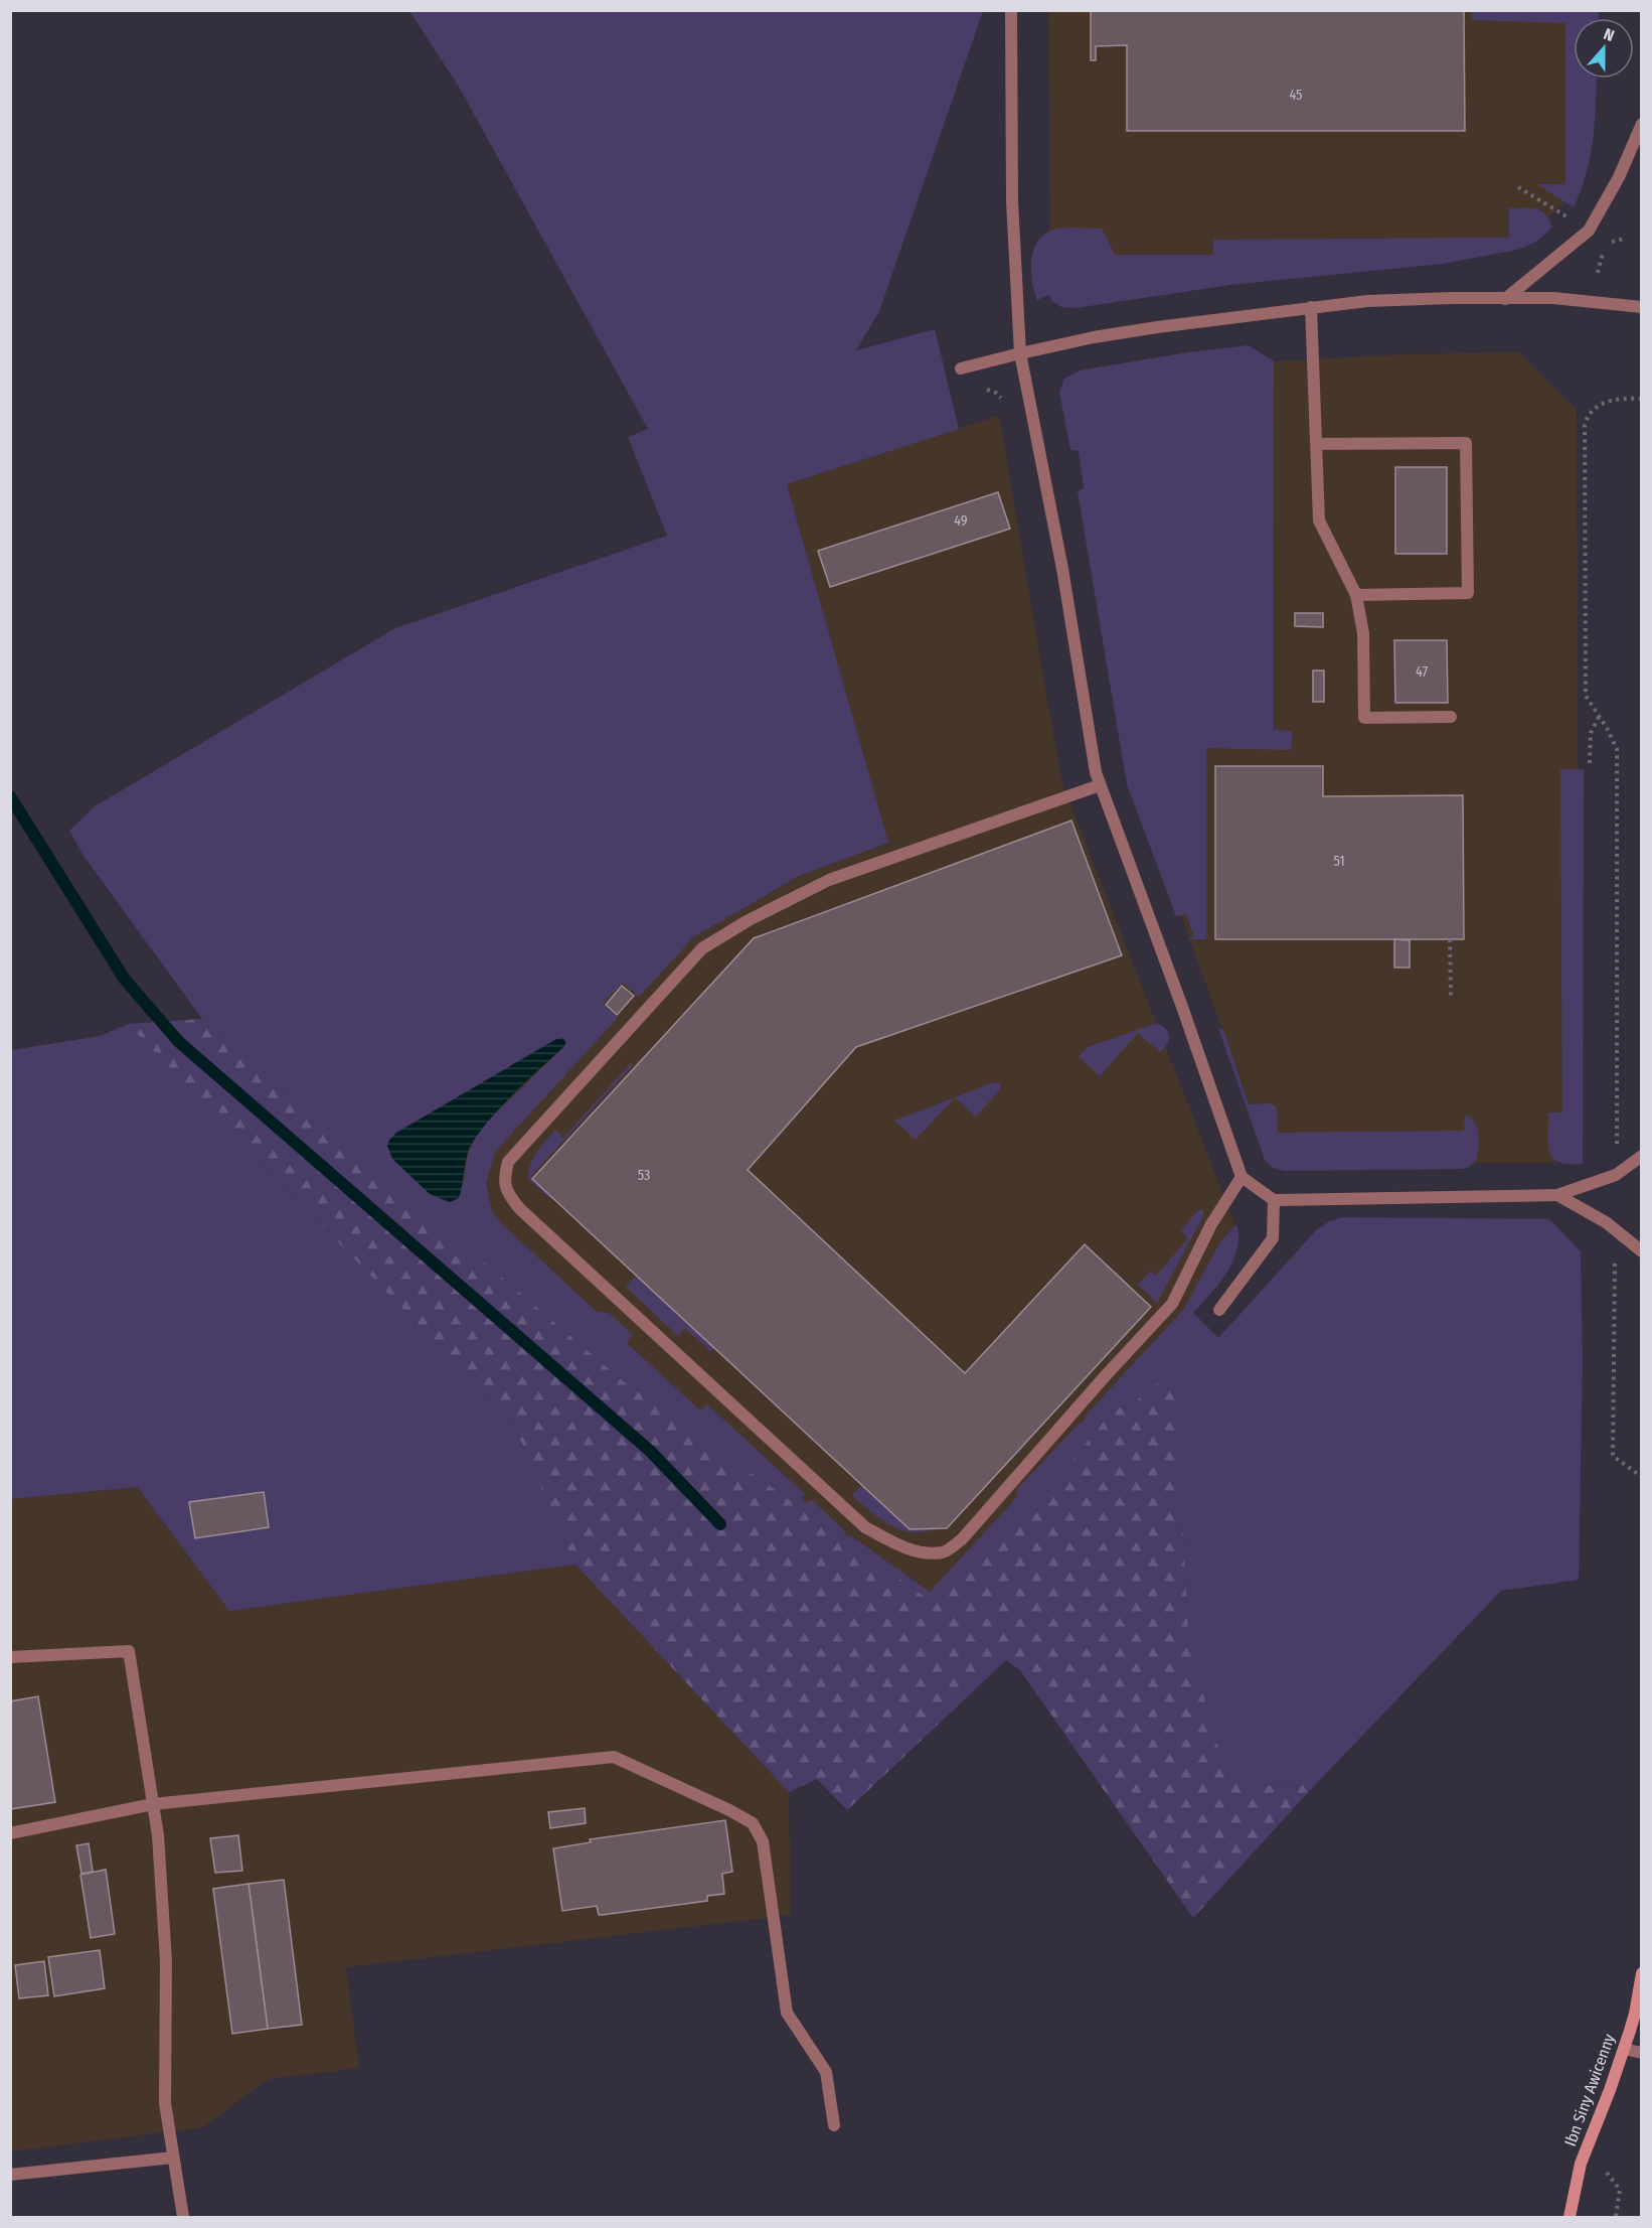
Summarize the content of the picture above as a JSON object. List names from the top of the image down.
{
  "streets": {
    "street": ["Ibn Siny Awicenny"]
  },
  "house_numbers": [
    "45",
    "49",
    "47",
    "51",
    "53"
  ],
  "north": "top"
}
